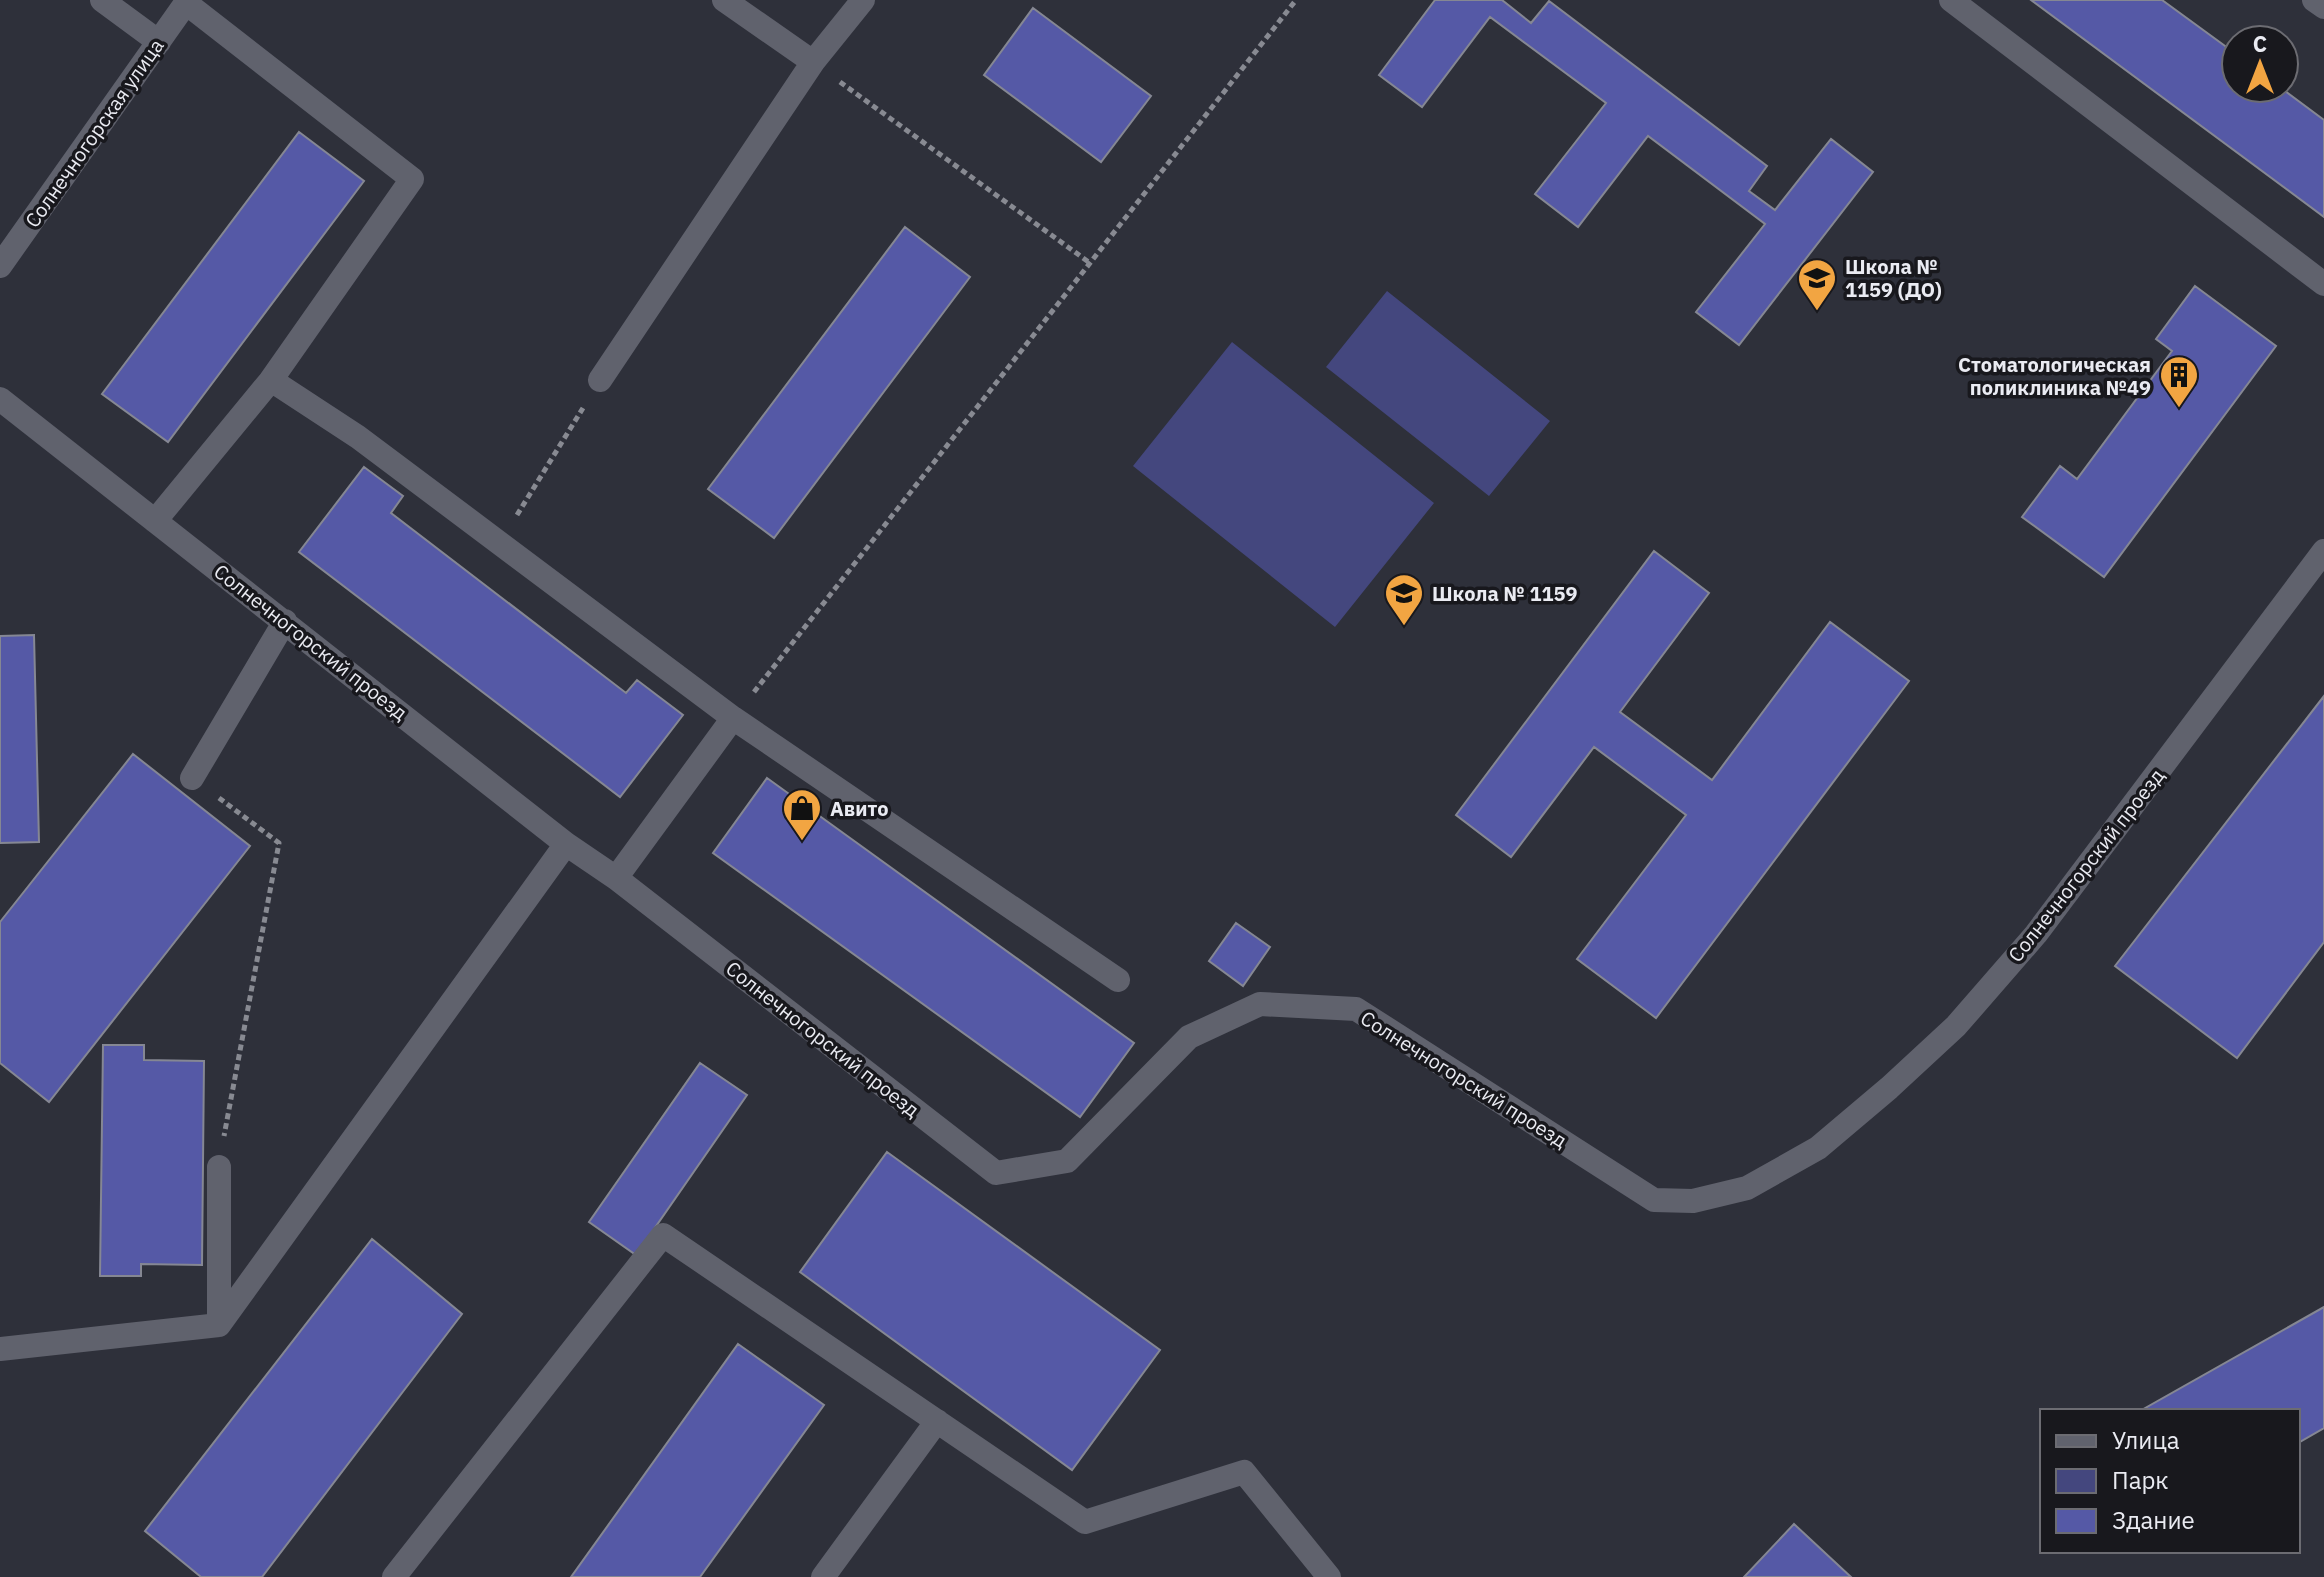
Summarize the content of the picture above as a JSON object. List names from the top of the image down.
{
  "streets": {
    "street": ["Солнечногорская улица", "Солнечногорский проезд"]
  },
  "places": {
    "school or university": ["Школа № 1159 (ДО)", "Школа № 1159"],
    "building": ["Стоматологическая поликлиника №49"],
    "shop": ["Авито"]
  },
  "legend": ["Улица", "Парк", "Здание"],
  "north": "top"
}
